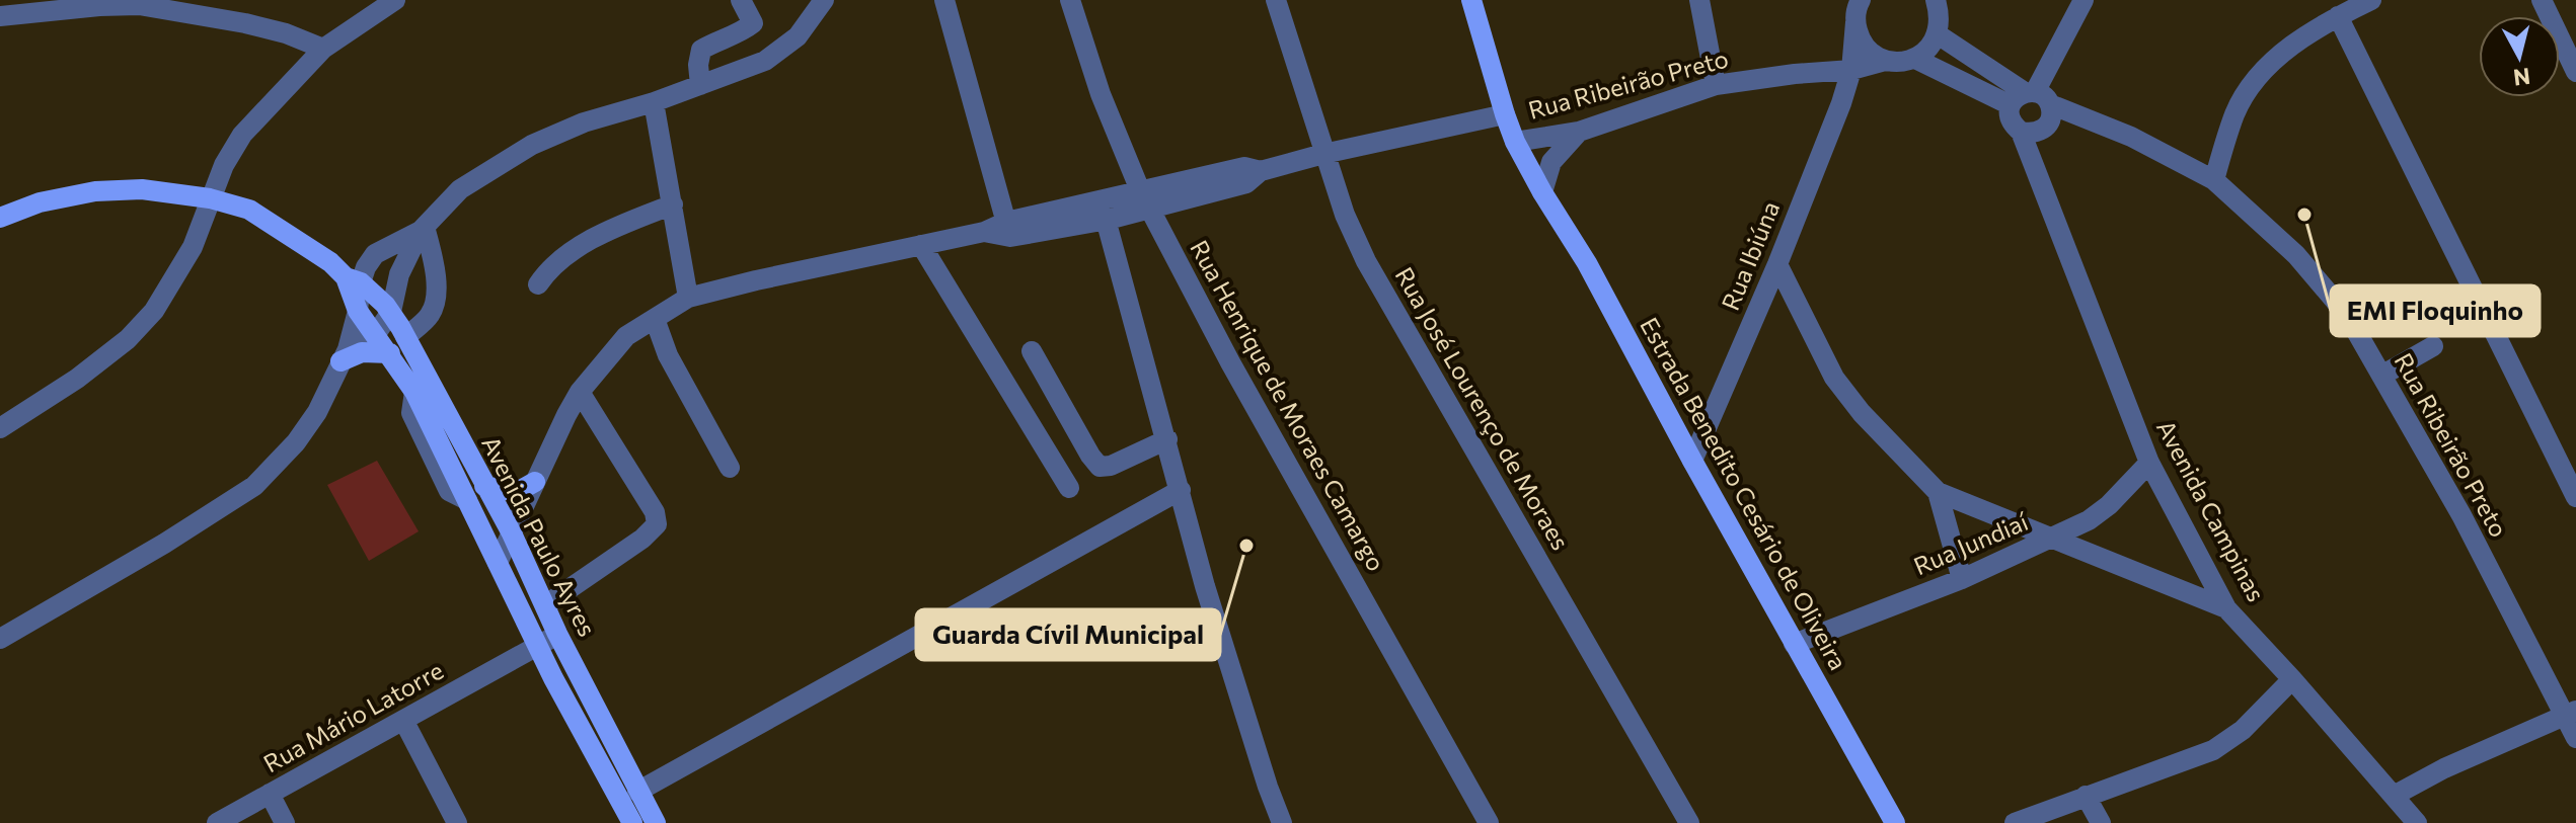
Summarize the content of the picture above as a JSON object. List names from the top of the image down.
{
  "streets": {
    "main road": ["Estrada Benedito Cesário de Oliveira", "Avenida Paulo Ayres"],
    "street": [
      "Rua Ribeirão Preto",
      "Rua Ibiúna",
      "Rua Henrique de Moraes Camargo",
      "Rua José Lourenço de Moraes",
      "Avenida Campinas",
      "Rua Jundiaí",
      "Rua Mário Latorre"
    ]
  },
  "crossings": [
    ["Rua Ribeirão Preto", "Rua Ibiúna"],
    ["Rua Ribeirão Preto", "Estrada Benedito Cesário de Oliveira"],
    ["Rua Ribeirão Preto", "Avenida Campinas"],
    ["Rua Ibiúna", "Estrada Benedito Cesário de Oliveira"],
    ["Estrada Benedito Cesário de Oliveira", "Rua Jundiaí"],
    ["Avenida Campinas", "Rua Jundiaí"],
    ["Avenida Paulo Ayres", "Rua Mário Latorre"]
  ],
  "places": ["EMI Floquinho", "Guarda Cívil Municipal"],
  "north": "bottom"
}
